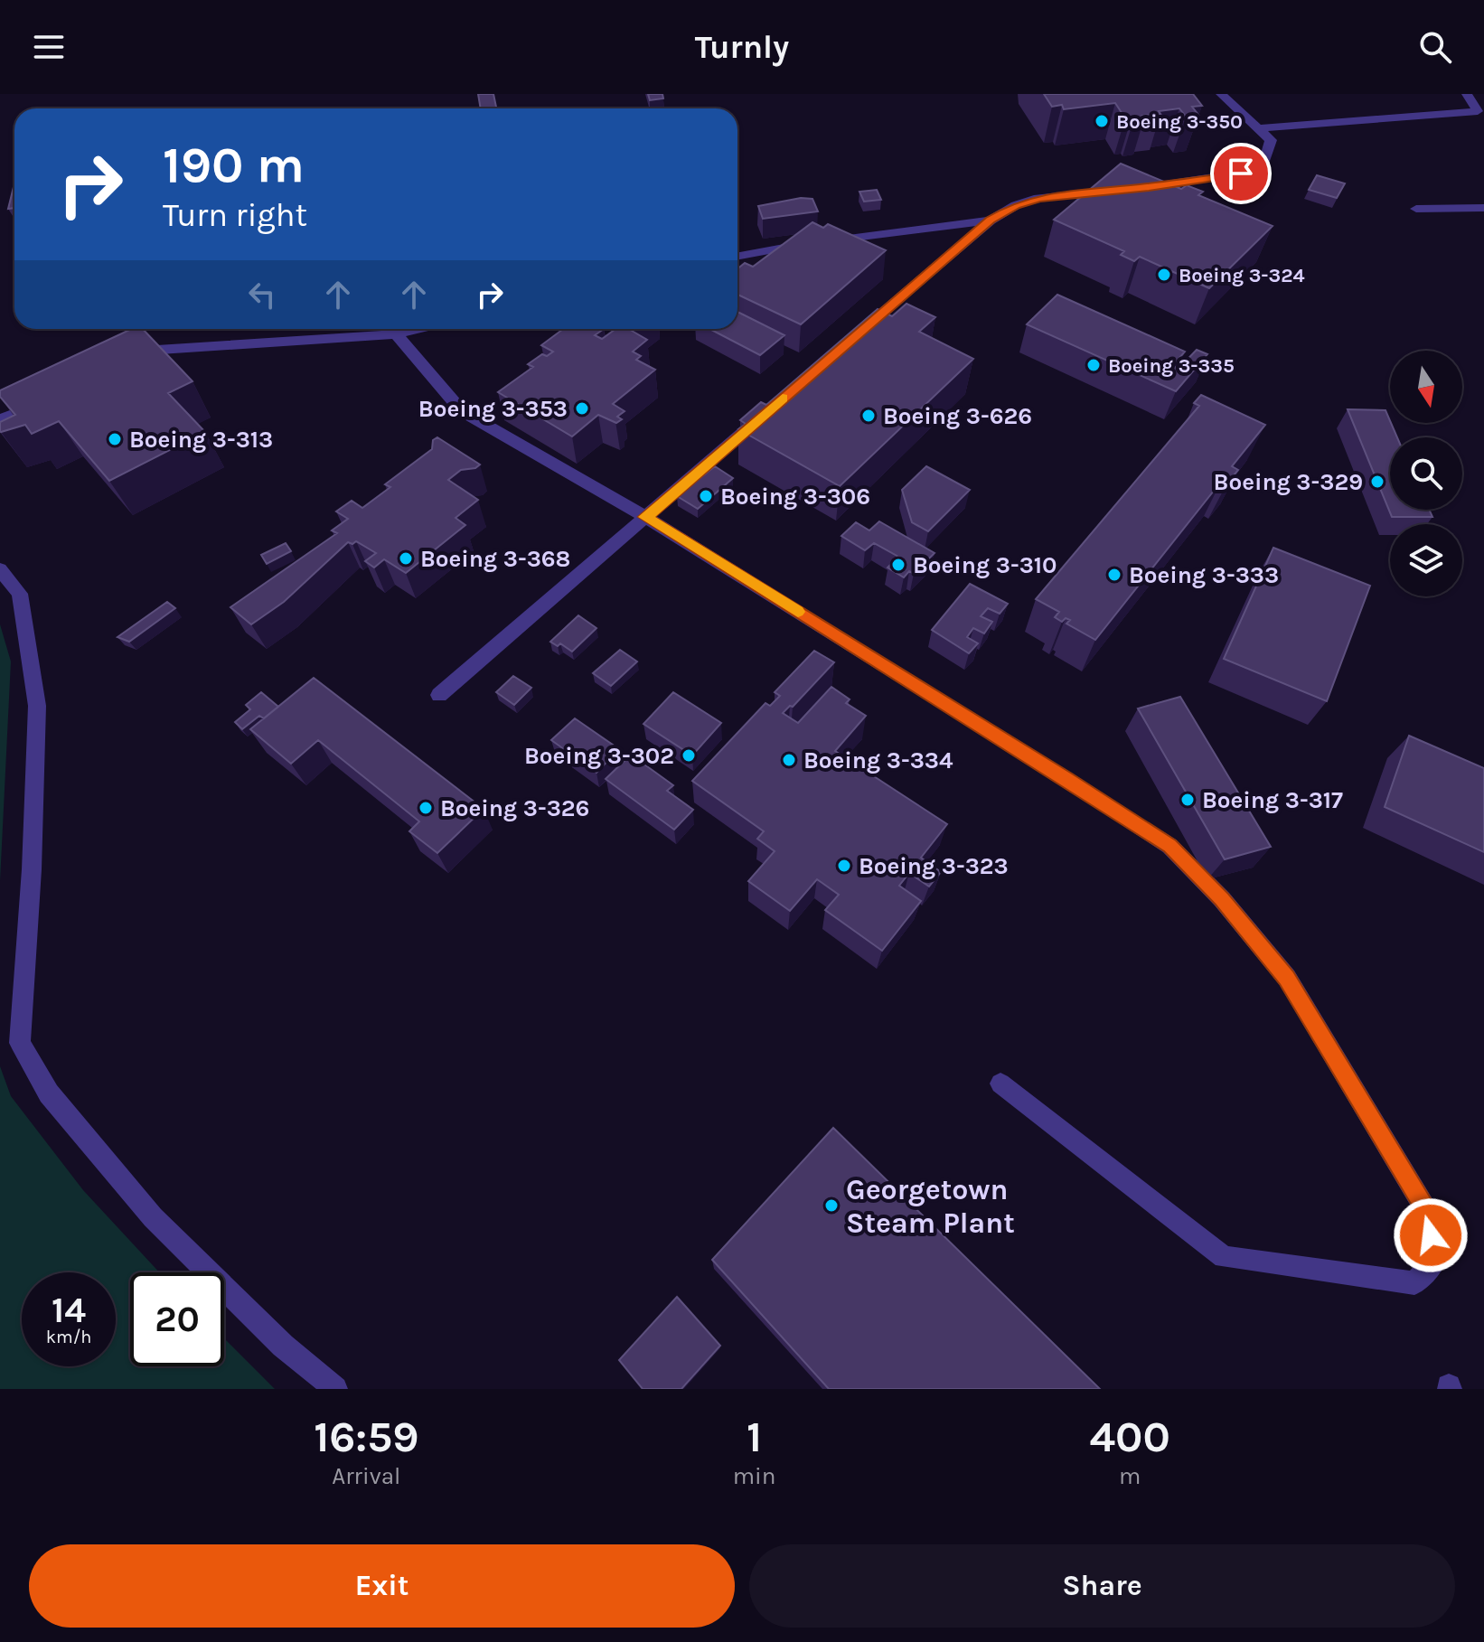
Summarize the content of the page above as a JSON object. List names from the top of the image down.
{
  "places": [
    "Boeing 3-350",
    "Boeing 3-324",
    "Boeing 3-335",
    "Boeing 3-353",
    "Boeing 3-626",
    "Boeing 3-313",
    "Boeing 3-329",
    "Boeing 3-306",
    "Boeing 3-368",
    "Boeing 3-310",
    "Boeing 3-333",
    "Boeing 3-302",
    "Boeing 3-334",
    "Boeing 3-317",
    "Boeing 3-326",
    "Boeing 3-323",
    "Georgetown Steam Plant"
  ],
  "north": "bottom",
  "page": {
    "header": "Turnly",
    "turn": ["190 m", "Turn right"],
    "speed": "14 km/h",
    "limit": "20",
    "eta": [
      "16:59",
      "Arrival",
      "1",
      "min",
      "400",
      "m"
    ],
    "buttons": ["Exit", "Share"]
  }
}
